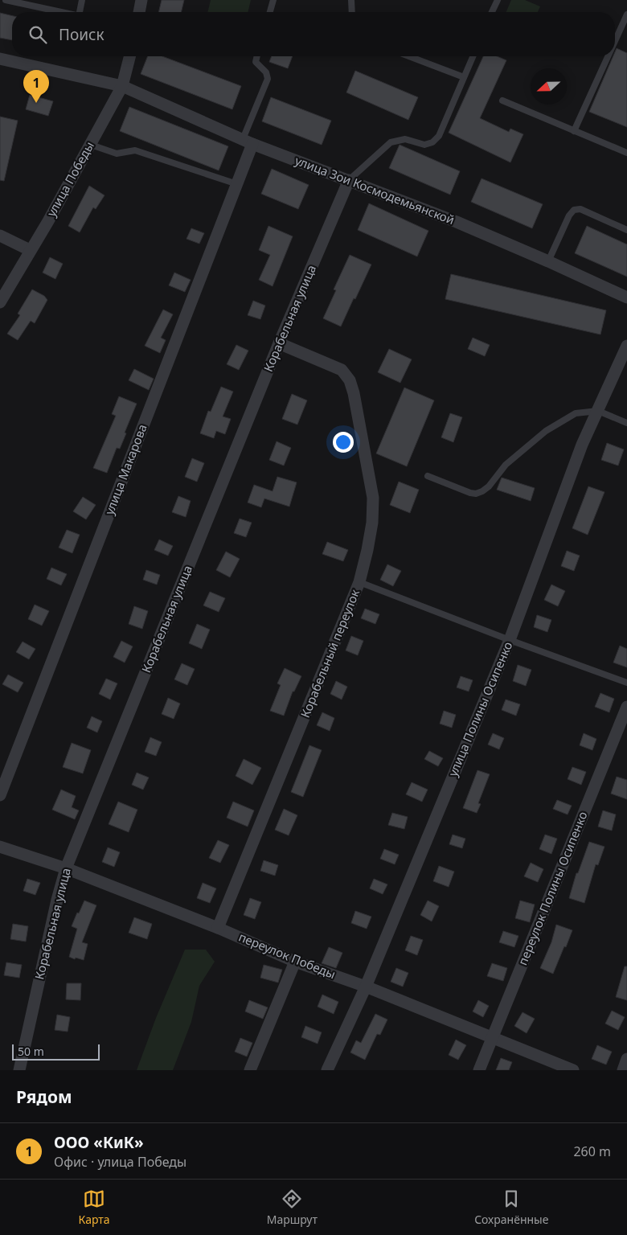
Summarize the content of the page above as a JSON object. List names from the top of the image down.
{
  "streets": {
    "street": [
      "улица Победы",
      "улица Зои Космодемьянской",
      "Корабельная улица",
      "улица Макарова",
      "Корабельный переулок",
      "улица Полины Осипенко",
      "переулок Полины Осипенко",
      "переулок Победы"
    ]
  },
  "crossings": [
    ["улица Победы", "улица Зои Космодемьянской"],
    ["улица Зои Космодемьянской", "Корабельная улица"],
    ["улица Зои Космодемьянской", "улица Макарова"],
    ["Корабельная улица", "Корабельный переулок"],
    ["Корабельная улица", "переулок Победы"],
    ["Корабельный переулок", "переулок Победы"],
    ["улица Полины Осипенко", "переулок Победы"],
    ["переулок Полины Осипенко", "переулок Победы"]
  ],
  "scale_bar": "50 m",
  "north": "left",
  "page": {
    "search": "Поиск",
    "pins": "1",
    "scale": "50 m",
    "heading": "Рядом",
    "list": [
      {
        "mark": "1",
        "name": "ООО «КиК»",
        "note": "Офис · улица Победы",
        "value": "260 m"
      }
    ],
    "nav": ["Карта", "Маршрут", "Сохранённые"]
  }
}
